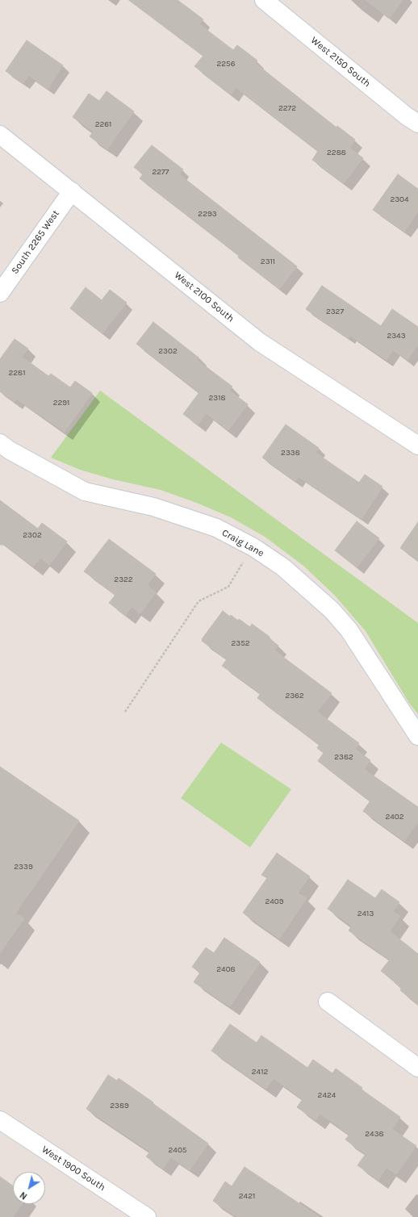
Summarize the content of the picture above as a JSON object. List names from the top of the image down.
{
  "streets": {
    "street": [
      "West 2150 South",
      "South 2265 West",
      "West 2100 South",
      "Craig Lane",
      "West 1900 South"
    ]
  },
  "crossings": [
    ["South 2265 West", "West 2100 South"]
  ],
  "house_numbers": [
    "2256",
    "2272",
    "2261",
    "2288",
    "2277",
    "2304",
    "2293",
    "2311",
    "2327",
    "2343",
    "2302",
    "2281",
    "2318",
    "2291",
    "2338",
    "2302",
    "2322",
    "2352",
    "2362",
    "2382",
    "2402",
    "2339",
    "2409",
    "2413",
    "2408",
    "2412",
    "2424",
    "2389",
    "2438",
    "2405",
    "2421"
  ],
  "north": "bottom left"
}
